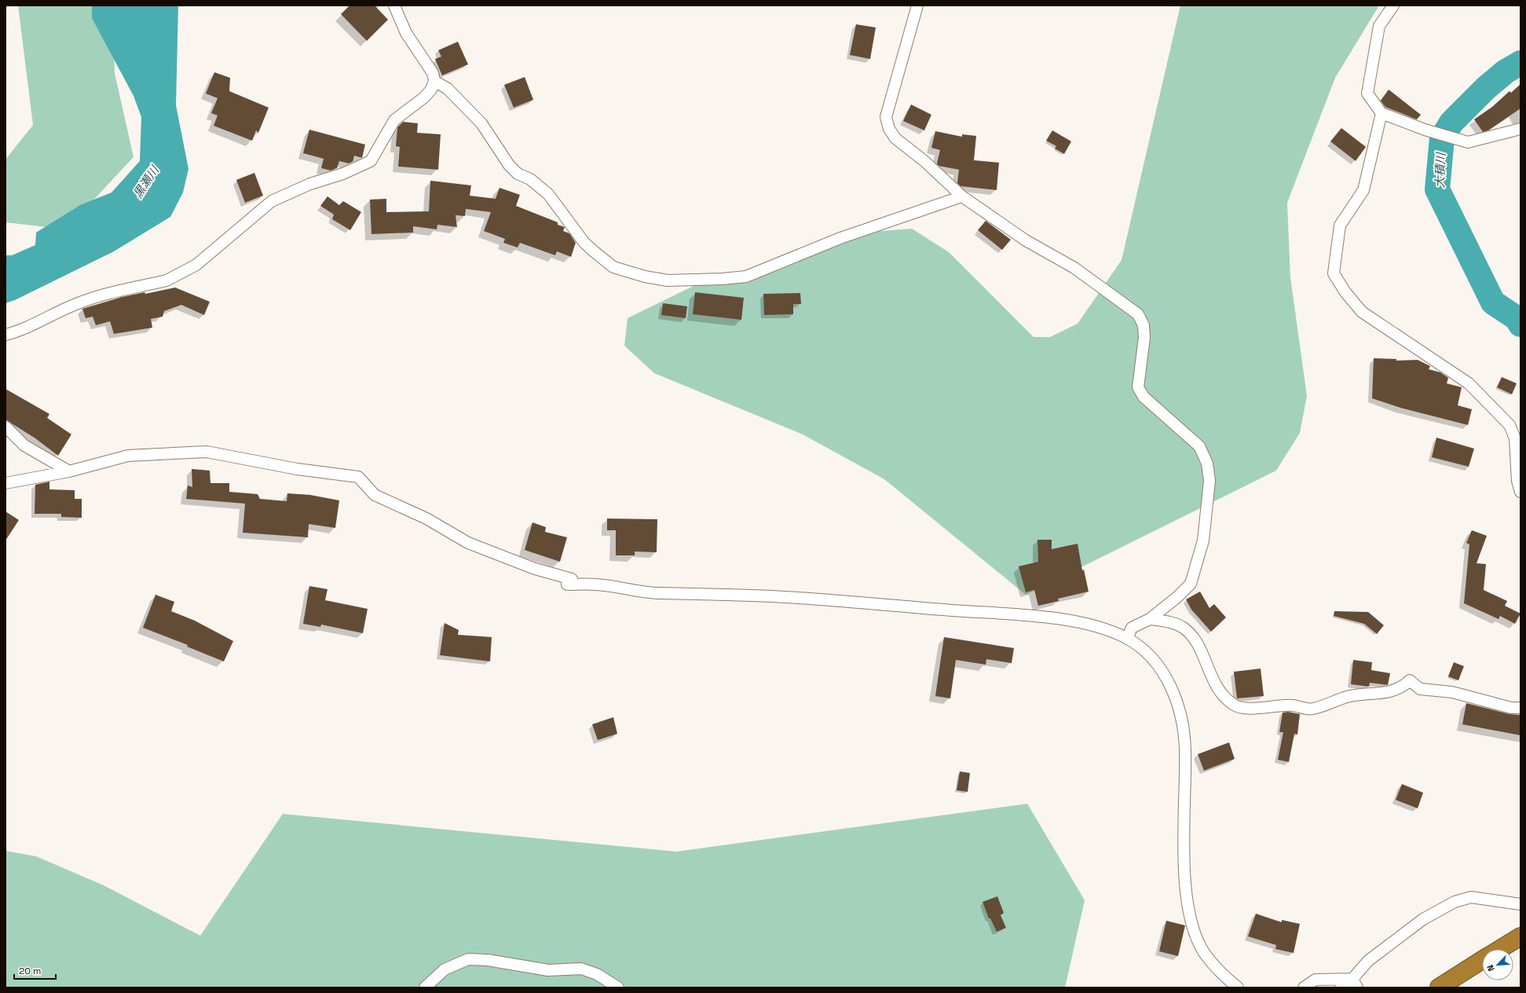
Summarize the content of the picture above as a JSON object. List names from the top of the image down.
{
  "water": ["大積川", "黒瀬川"],
  "scale_bar": "20 m",
  "north": "bottom left"
}
